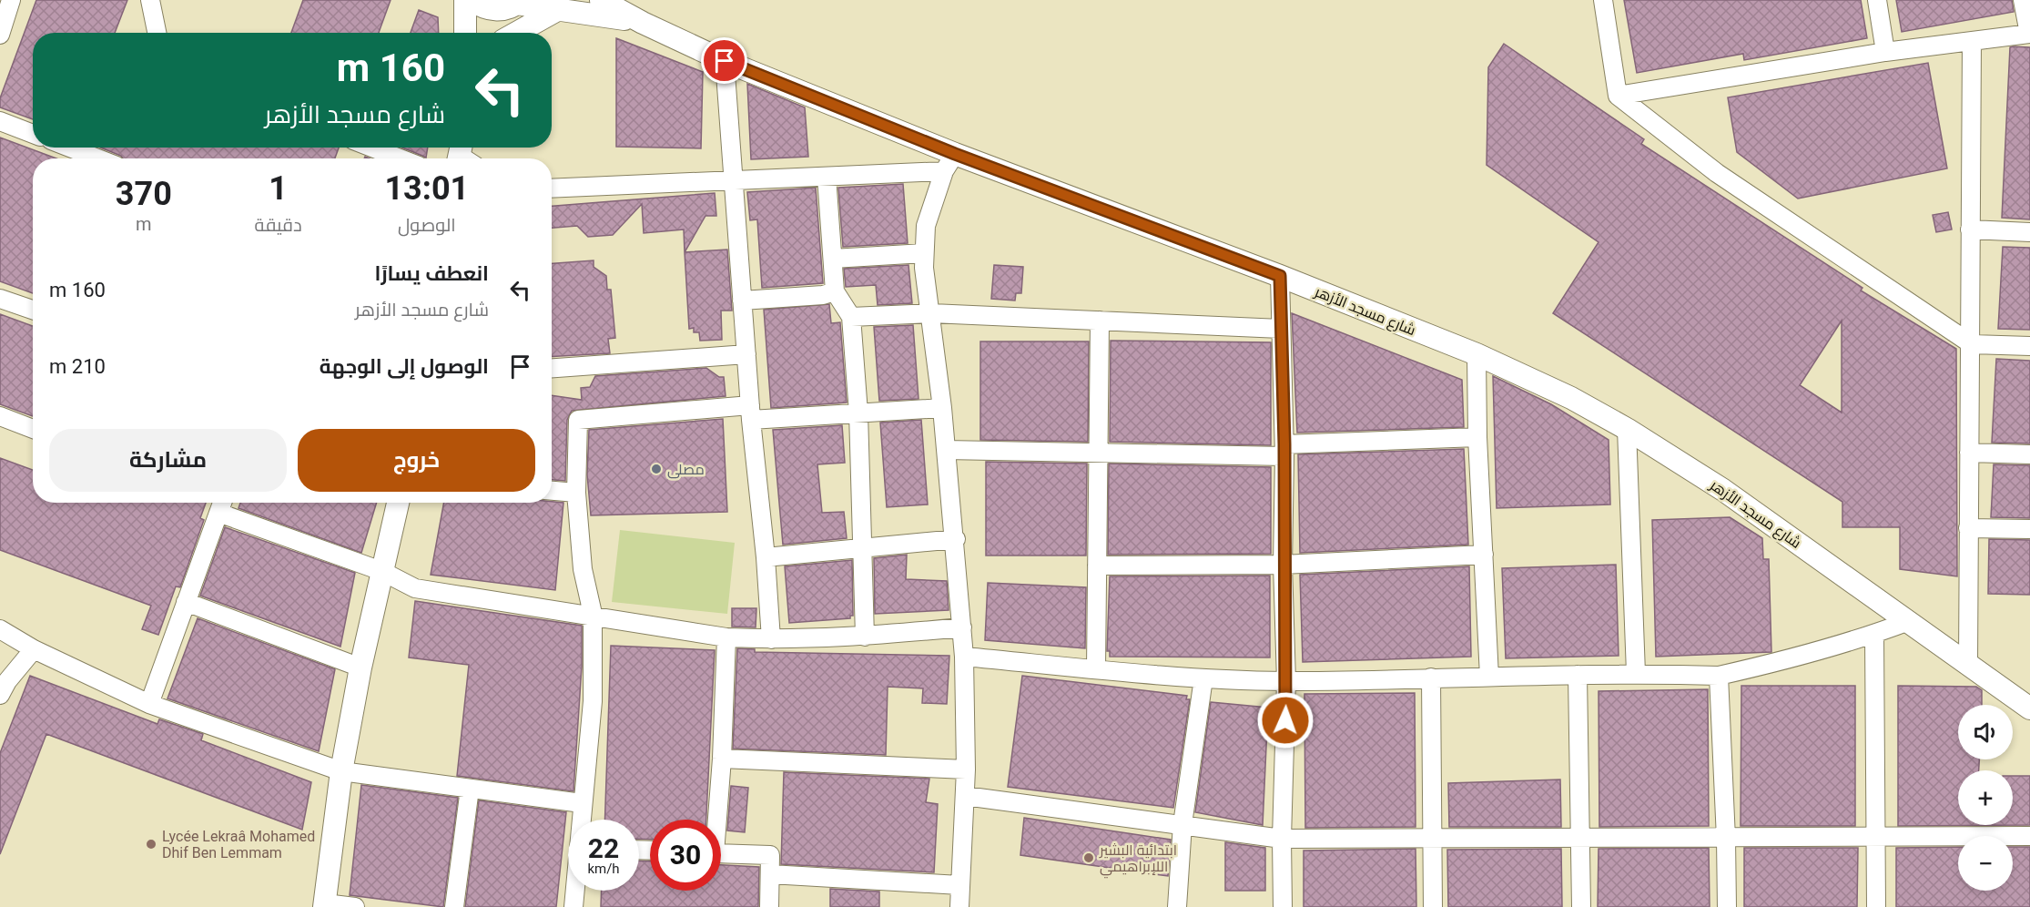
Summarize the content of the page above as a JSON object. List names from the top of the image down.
{
  "streets": {
    "street": ["شارع مسجد الأزهر"]
  },
  "places": ["مصلى", "Lycée Lekraâ Mohamed Dhif Ben Lemmam", "ابتدائية البشير اللإبراهيمي"],
  "page": {
    "turn": ["160 m", "شارع مسجد الأزهر"],
    "eta": [
      "13:01",
      "الوصول",
      "1",
      "دقيقة",
      "370",
      "m"
    ],
    "list": [
      {
        "name": "انعطف يسارًا",
        "note": "شارع مسجد الأزهر",
        "value": "160 m"
      },
      {
        "name": "الوصول إلى الوجهة",
        "value": "210 m"
      }
    ],
    "buttons": ["خروج", "مشاركة"],
    "map_buttons": ["+", "−"],
    "speed": "22 km/h",
    "limit": "30"
  }
}
